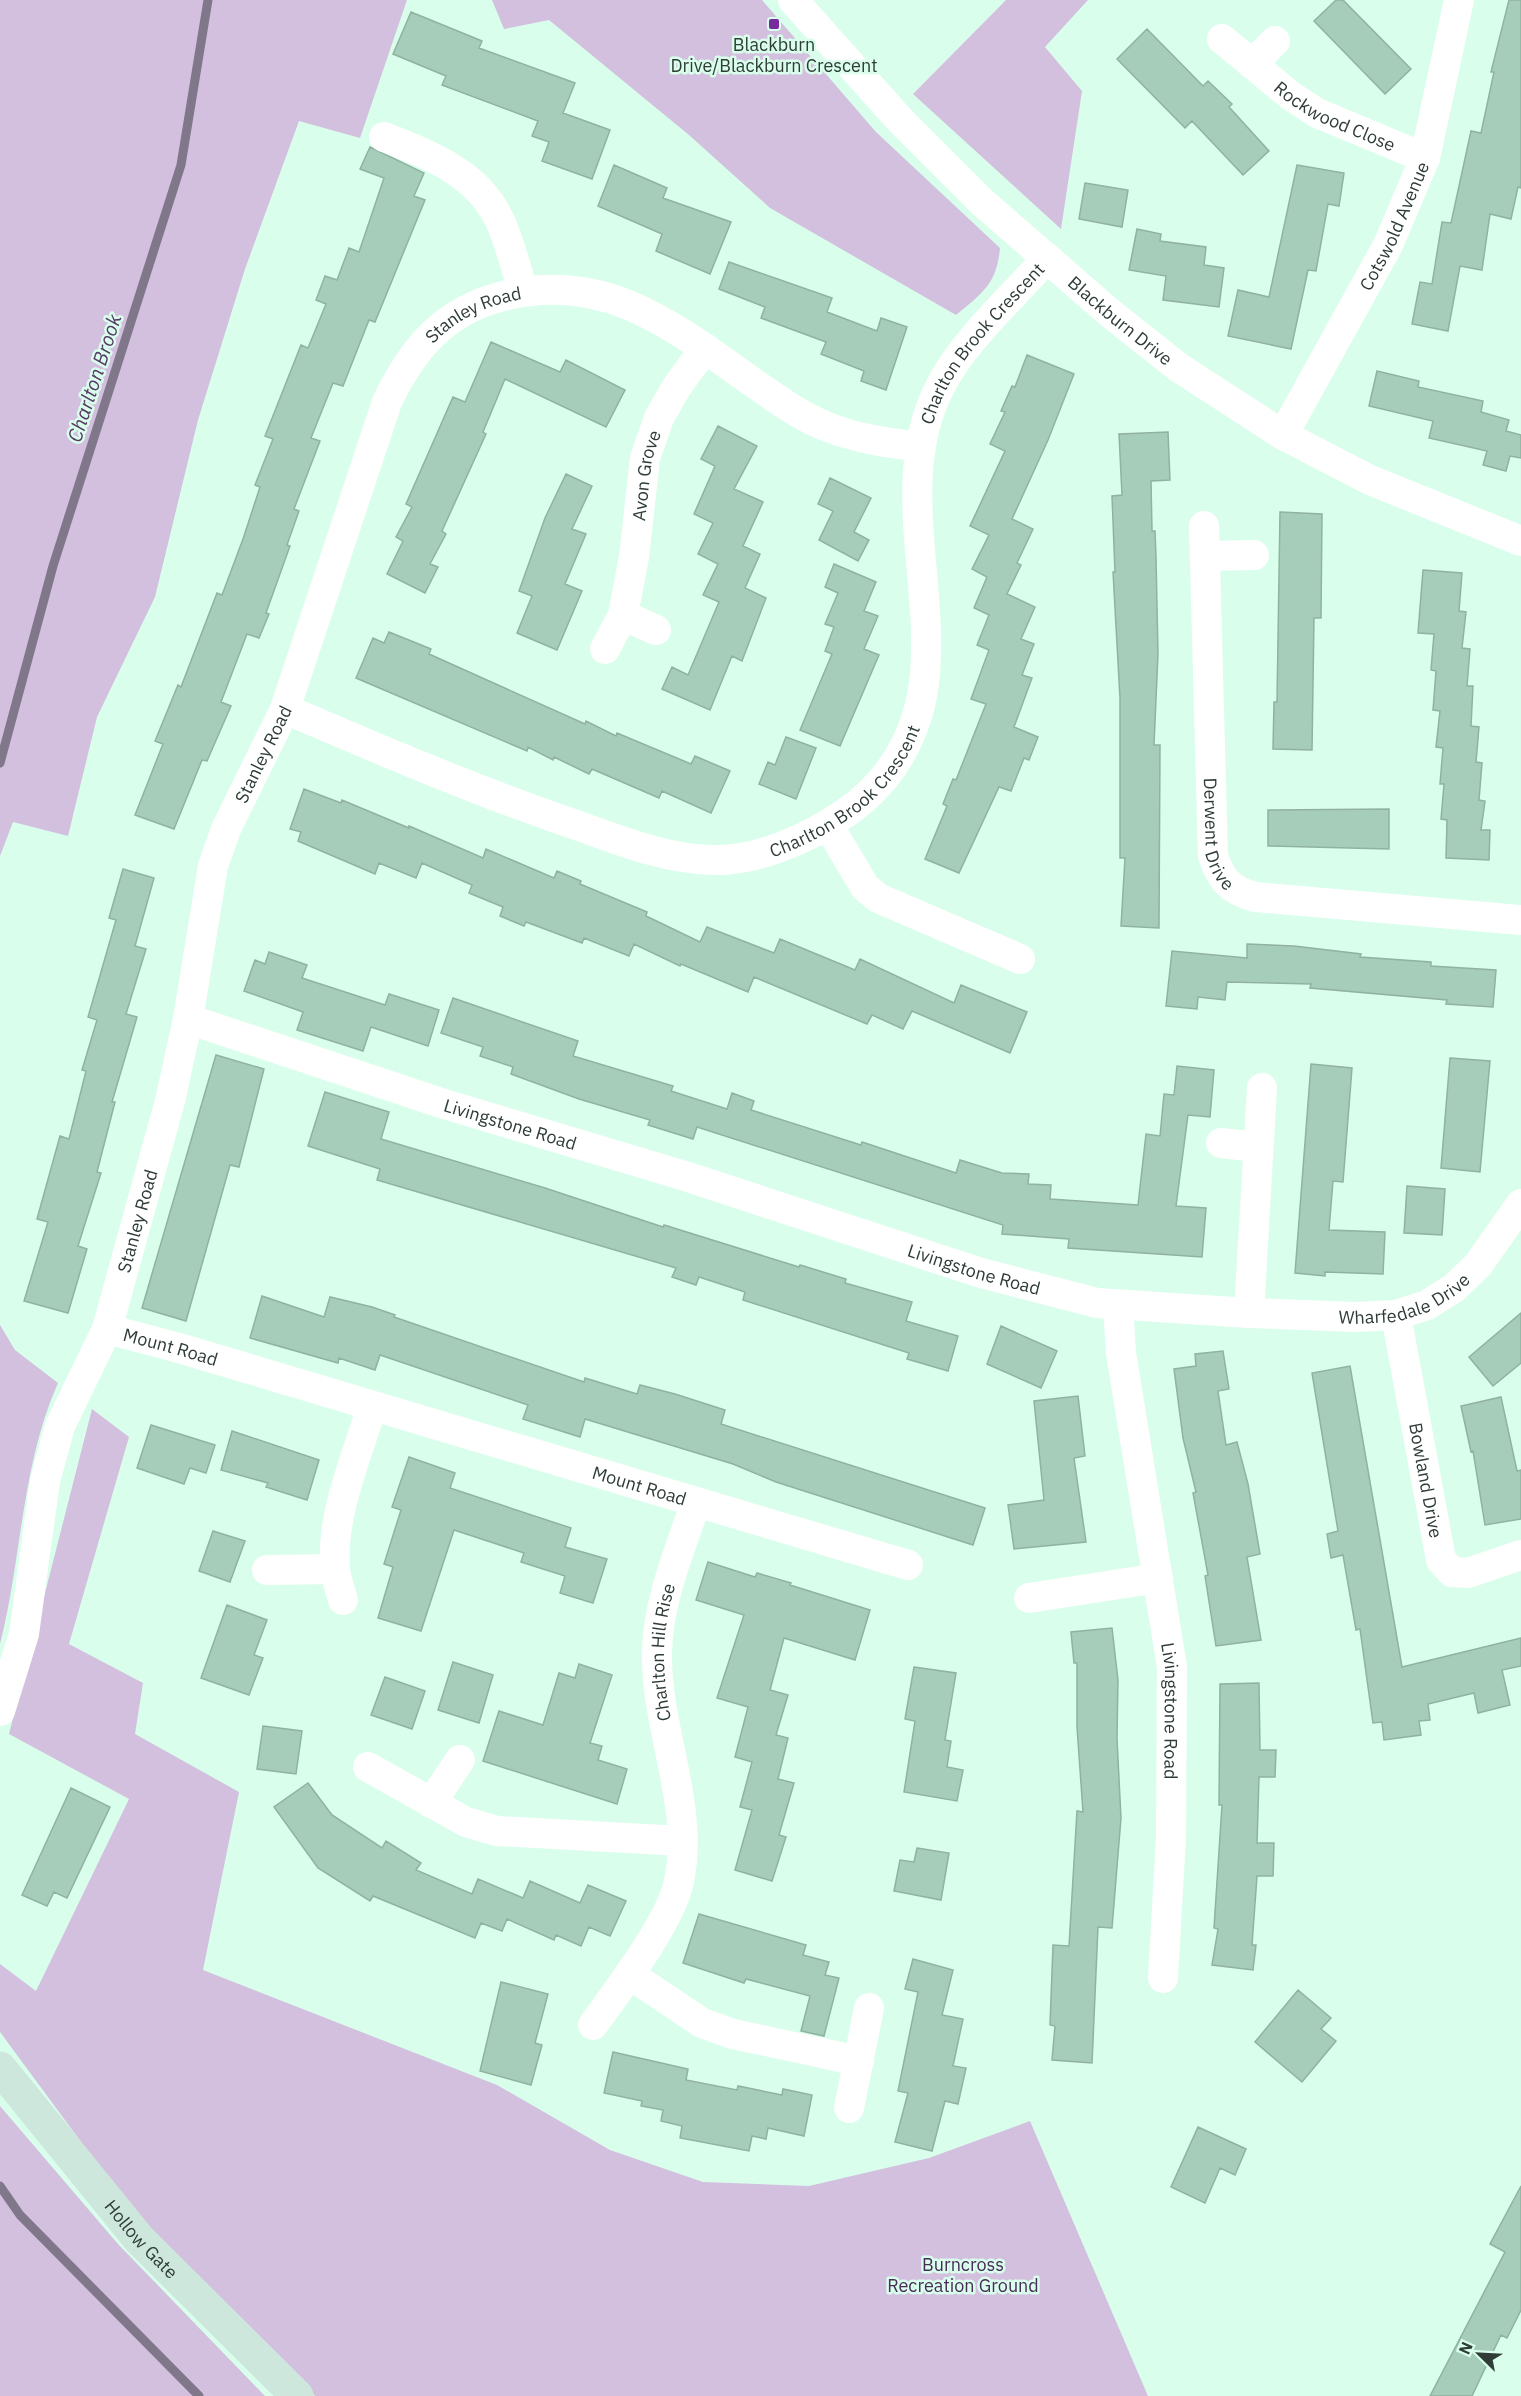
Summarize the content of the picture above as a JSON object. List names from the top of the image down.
{
  "streets": {
    "street": [
      "Rockwood Close",
      "Cotswold Avenue",
      "Stanley Road",
      "Blackburn Drive",
      "Charlton Brook Crescent",
      "Avon Grove",
      "Derwent Drive",
      "Livingstone Road",
      "Wharfedale Drive",
      "Mount Road",
      "Bowland Drive",
      "Charlton Hill Rise",
      "Hollow Gate"
    ]
  },
  "crossings": [
    ["Rockwood Close", "Cotswold Avenue"],
    ["Cotswold Avenue", "Blackburn Drive"],
    ["Stanley Road", "Charlton Brook Crescent"],
    ["Stanley Road", "Avon Grove"],
    ["Stanley Road", "Livingstone Road"],
    ["Stanley Road", "Mount Road"],
    ["Blackburn Drive", "Charlton Brook Crescent"],
    ["Livingstone Road", "Wharfedale Drive"],
    ["Wharfedale Drive", "Bowland Drive"],
    ["Mount Road", "Charlton Hill Rise"]
  ],
  "water": ["Charlton Brook"],
  "parks": ["Burncross Recreation Ground"],
  "places": {
    "transit": ["Blackburn Drive/Blackburn Crescent"]
  },
  "north": "top left"
}
